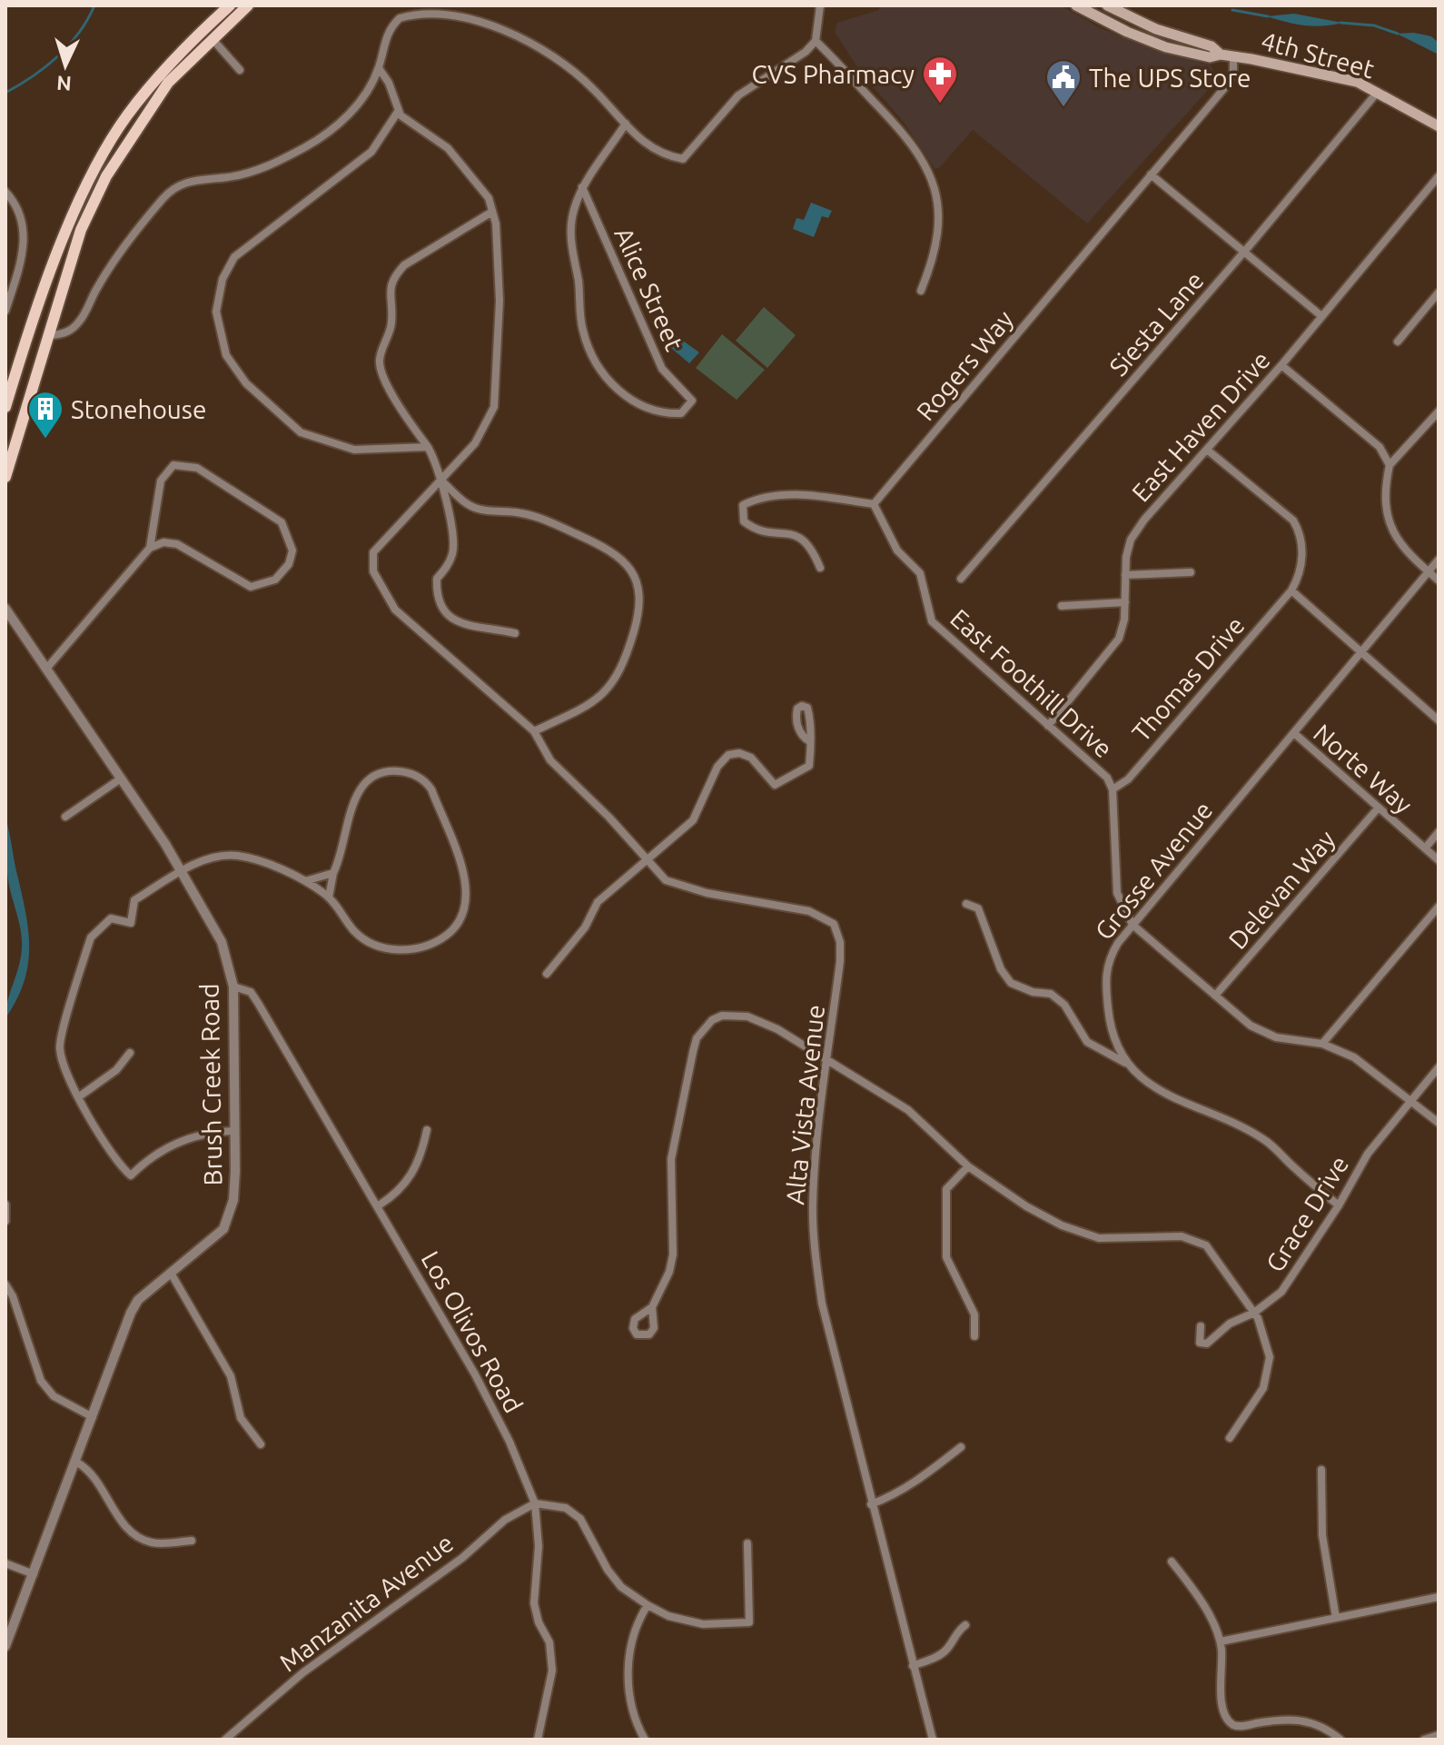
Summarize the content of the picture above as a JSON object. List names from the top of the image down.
{
  "streets": {
    "main road": ["4th Street"],
    "street": [
      "Alice Street",
      "Siesta Lane",
      "Rogers Way",
      "East Haven Drive",
      "Thomas Drive",
      "East Foothill Drive",
      "Norte Way",
      "Grosse Avenue",
      "Delevan Way",
      "Brush Creek Road",
      "Alta Vista Avenue",
      "Grace Drive",
      "Los Olivos Road",
      "Manzanita Avenue"
    ]
  },
  "crossings": [
    ["4th Street", "Siesta Lane"],
    ["4th Street", "Rogers Way"],
    ["Rogers Way", "East Foothill Drive"],
    ["East Haven Drive", "East Foothill Drive"],
    ["Thomas Drive", "East Foothill Drive"],
    ["East Foothill Drive", "Grosse Avenue"],
    ["East Foothill Drive", "Delevan Way"],
    ["East Foothill Drive", "Grace Drive"],
    ["Norte Way", "Grosse Avenue"],
    ["Norte Way", "Delevan Way"],
    ["Grosse Avenue", "Grace Drive"],
    ["Brush Creek Road", "Los Olivos Road"],
    ["Los Olivos Road", "Manzanita Avenue"]
  ],
  "places": {
    "pharmacy": ["CVS Pharmacy"],
    "public building": ["The UPS Store"],
    "building": ["Stonehouse"]
  },
  "north": "bottom"
}
